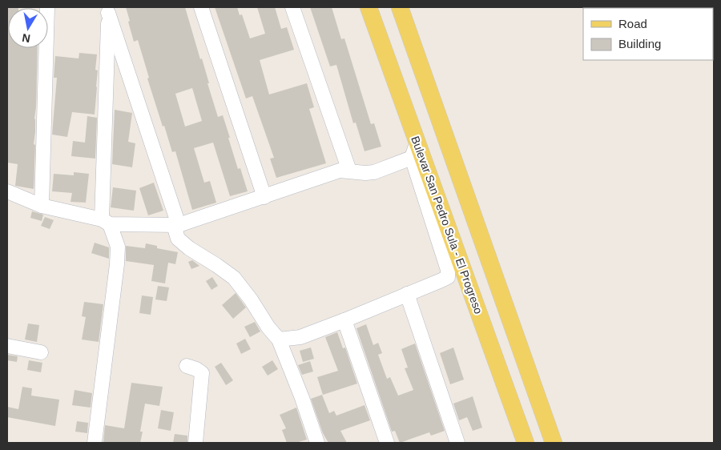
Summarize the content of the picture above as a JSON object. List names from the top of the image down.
{
  "streets": {
    "main road": ["Bulevar San Pedro Sula - El Progreso"]
  },
  "legend": ["Road", "Building"],
  "north": "bottom"
}
